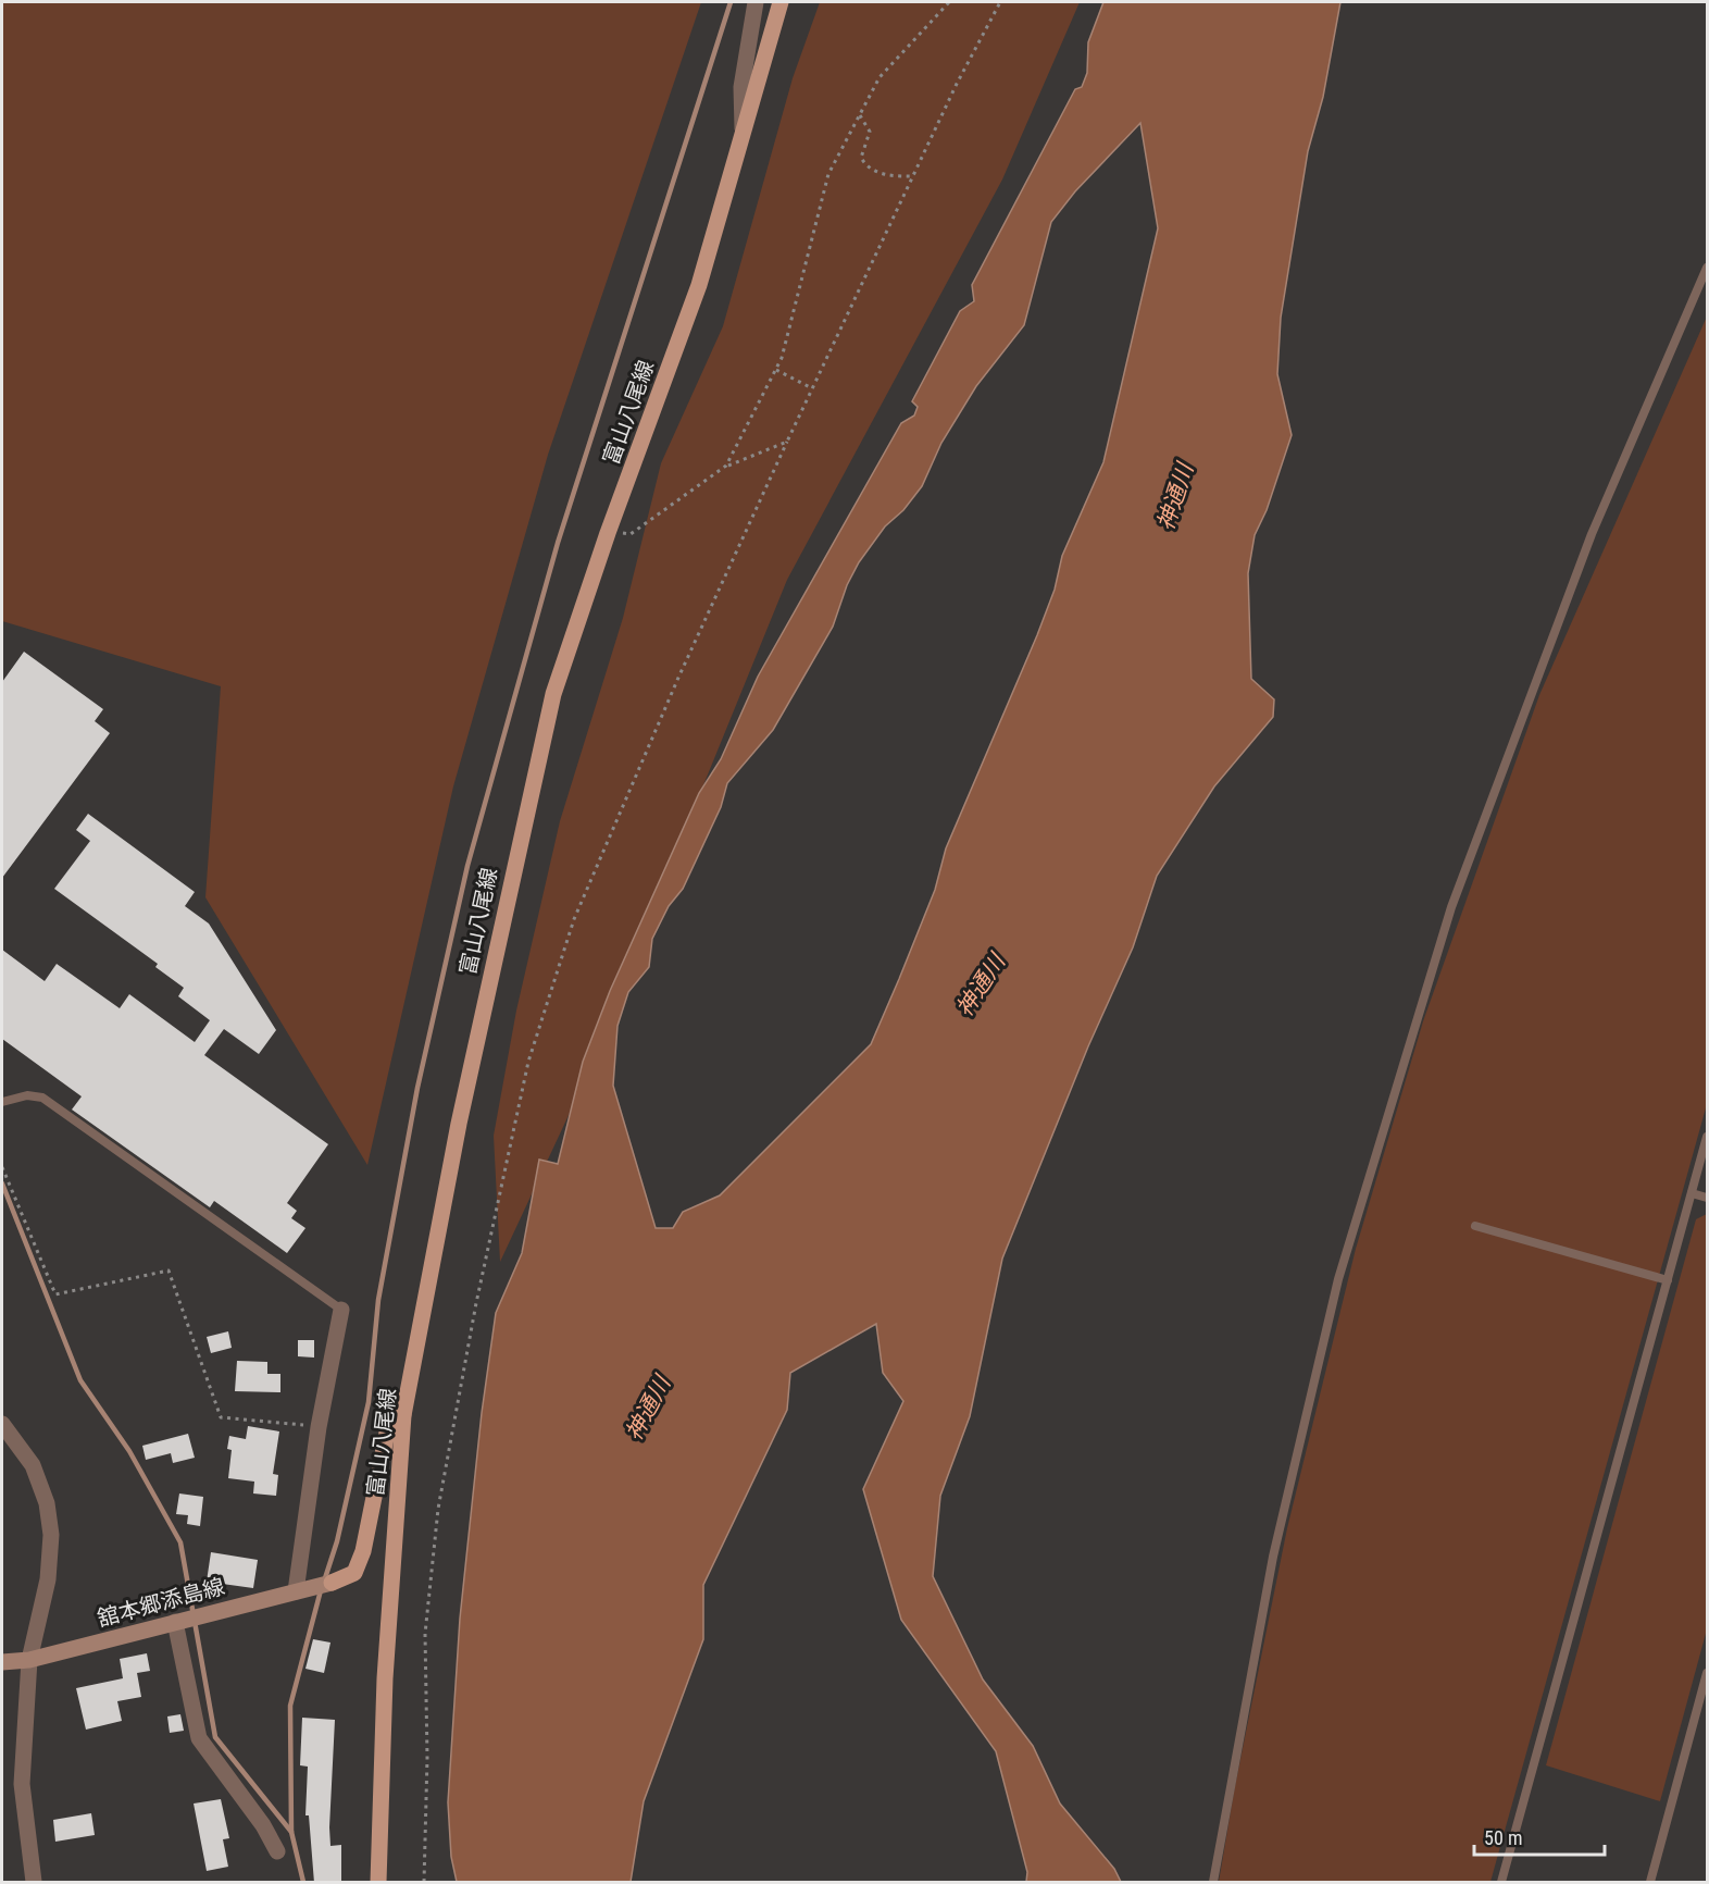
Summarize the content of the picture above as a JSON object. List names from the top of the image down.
{
  "streets": {
    "main road": ["富山八尾線", "舘本郷添島線"]
  },
  "crossings": [
    ["富山八尾線", "舘本郷添島線"]
  ],
  "water": ["神通川"],
  "scale_bar": "50 m"
}
